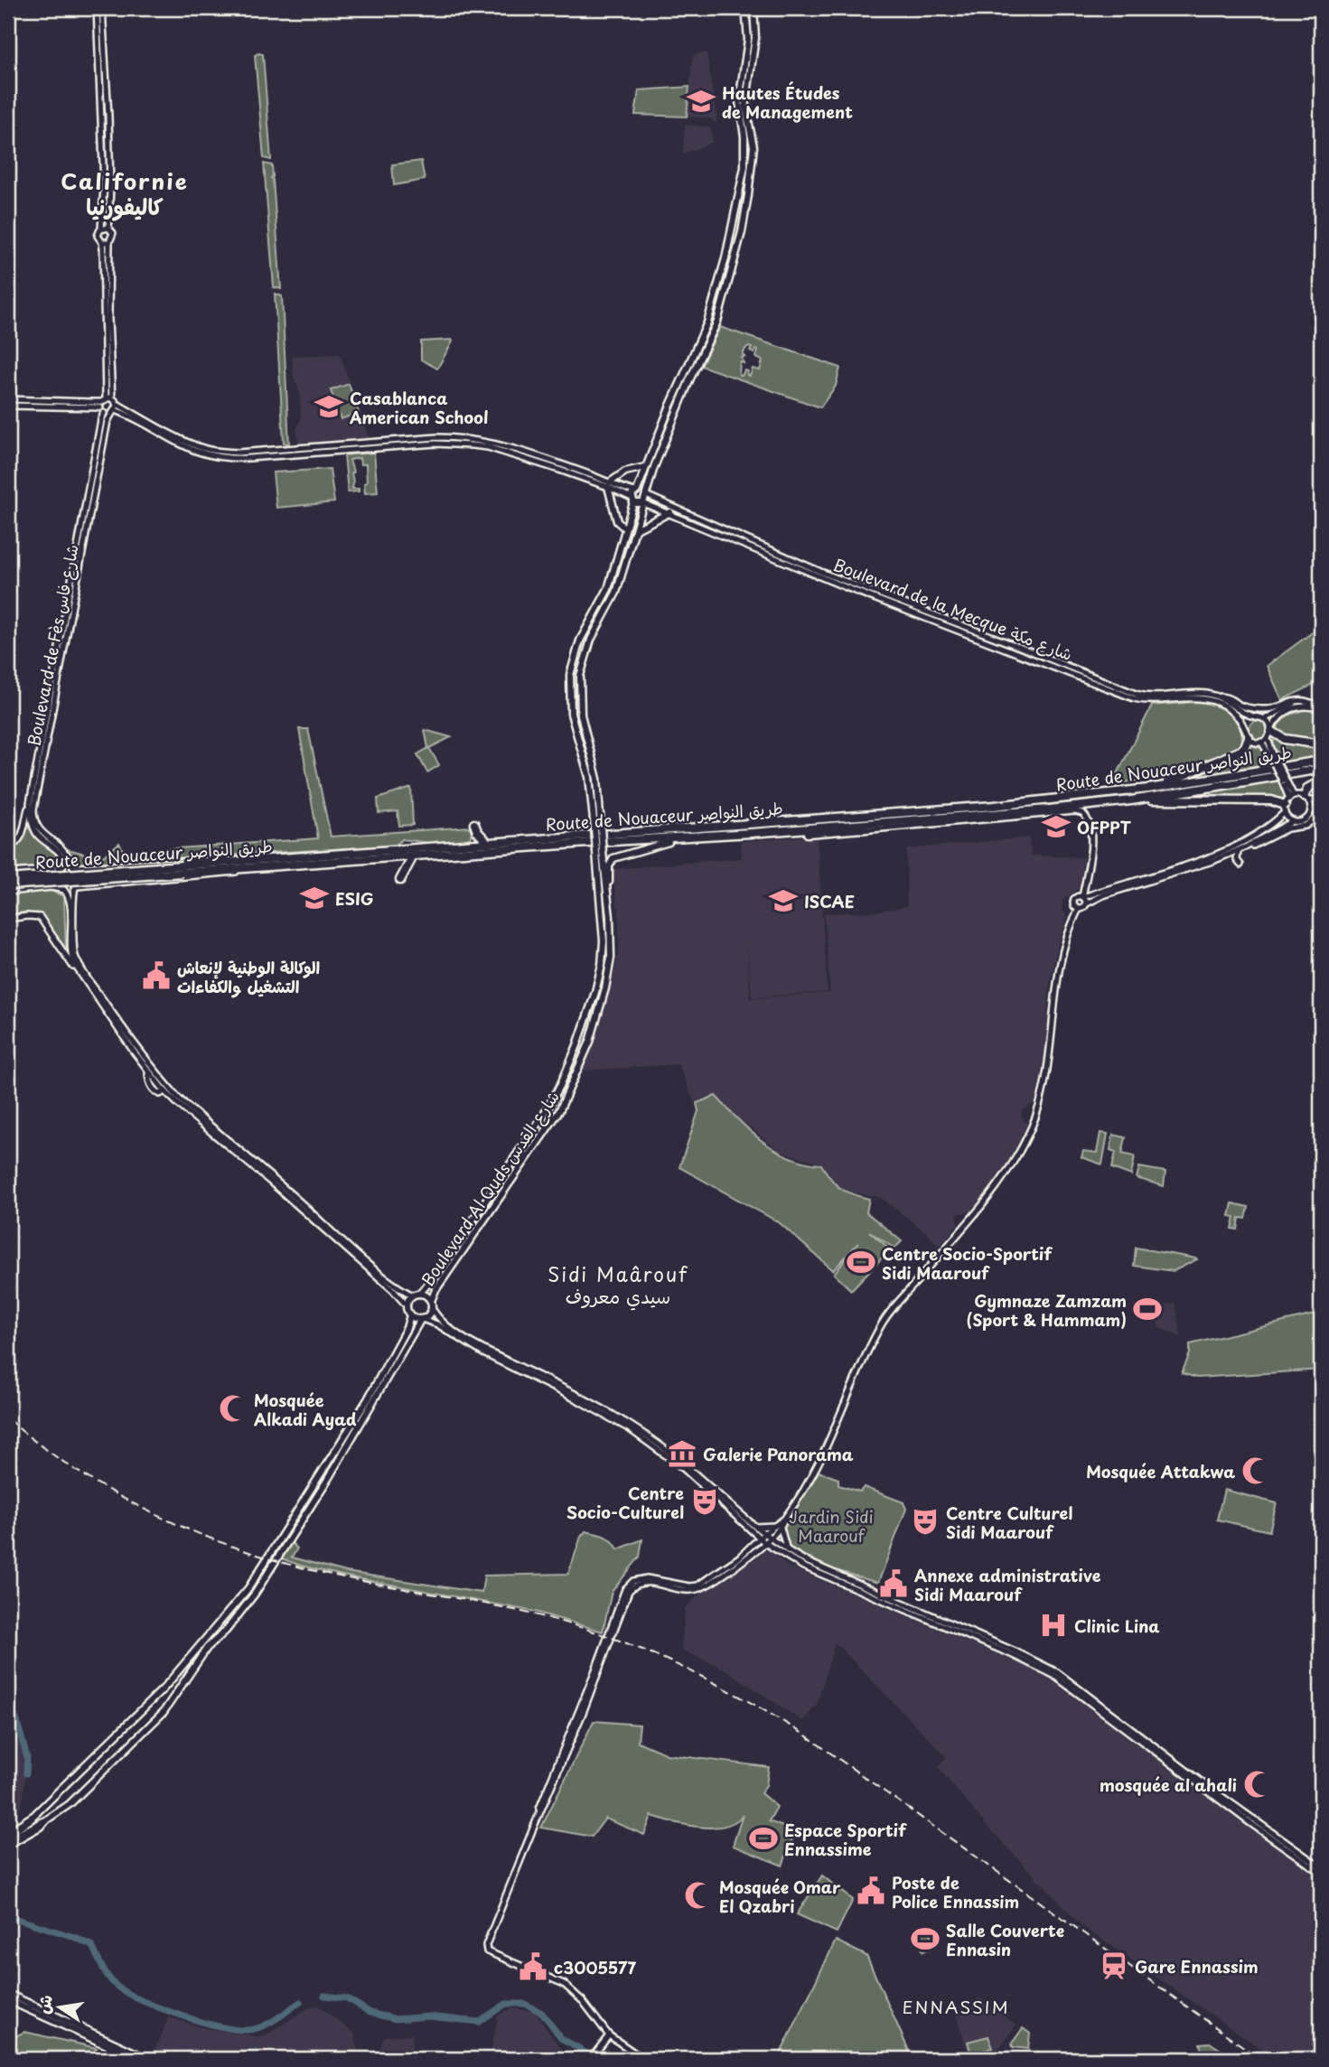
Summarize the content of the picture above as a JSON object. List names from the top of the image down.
{
  "streets": {
    "highway": ["Route de Nouaceur طريق النواصر"],
    "main road": ["Boulevard de la Mecque شارع مكة", "Boulevard de Fès شارع فاس", "Boulevard Al Quds شارع القدس"]
  },
  "crossings": [
    ["Boulevard de la Mecque شارع مكة", "Boulevard Al Quds شارع القدس"]
  ],
  "districts": ["Californie كاليفورنيا", "Sidi Maârouf سيدي معروف", "ENNASSIM"],
  "parks": ["Jardin Sidi Maarouf"],
  "places": {
    "school or university": [
      "Hautes Études de Management",
      "Casablanca American School",
      "OFPPT",
      "ESIG",
      "ISCAE"
    ],
    "public building": [
      "الوكالة الوطنية لإنعاش التشغيل والكفاءات",
      "Annexe administrative Sidi Maarouf",
      "Poste de Police Ennassim",
      "c3005577"
    ],
    "sports": [
      "Centre Socio-Sportif Sidi Maarouf",
      "Gymnaze Zamzam (Sport & Hammam)",
      "Espace Sportif Ennassime",
      "Salle Couverte Ennasin"
    ],
    "mosque": [
      "Mosquée Alkadi Ayad",
      "Mosquée Attakwa",
      "mosquée al ahali",
      "Mosquée Omar El Qzabri"
    ],
    "museum": ["Galerie Panorama"],
    "theatre": ["Centre Socio-Culturel", "Centre Culturel Sidi Maarouf"],
    "hospital": ["Clinic Lina"],
    "station": ["Gare Ennassim"]
  },
  "north": "left"
}
